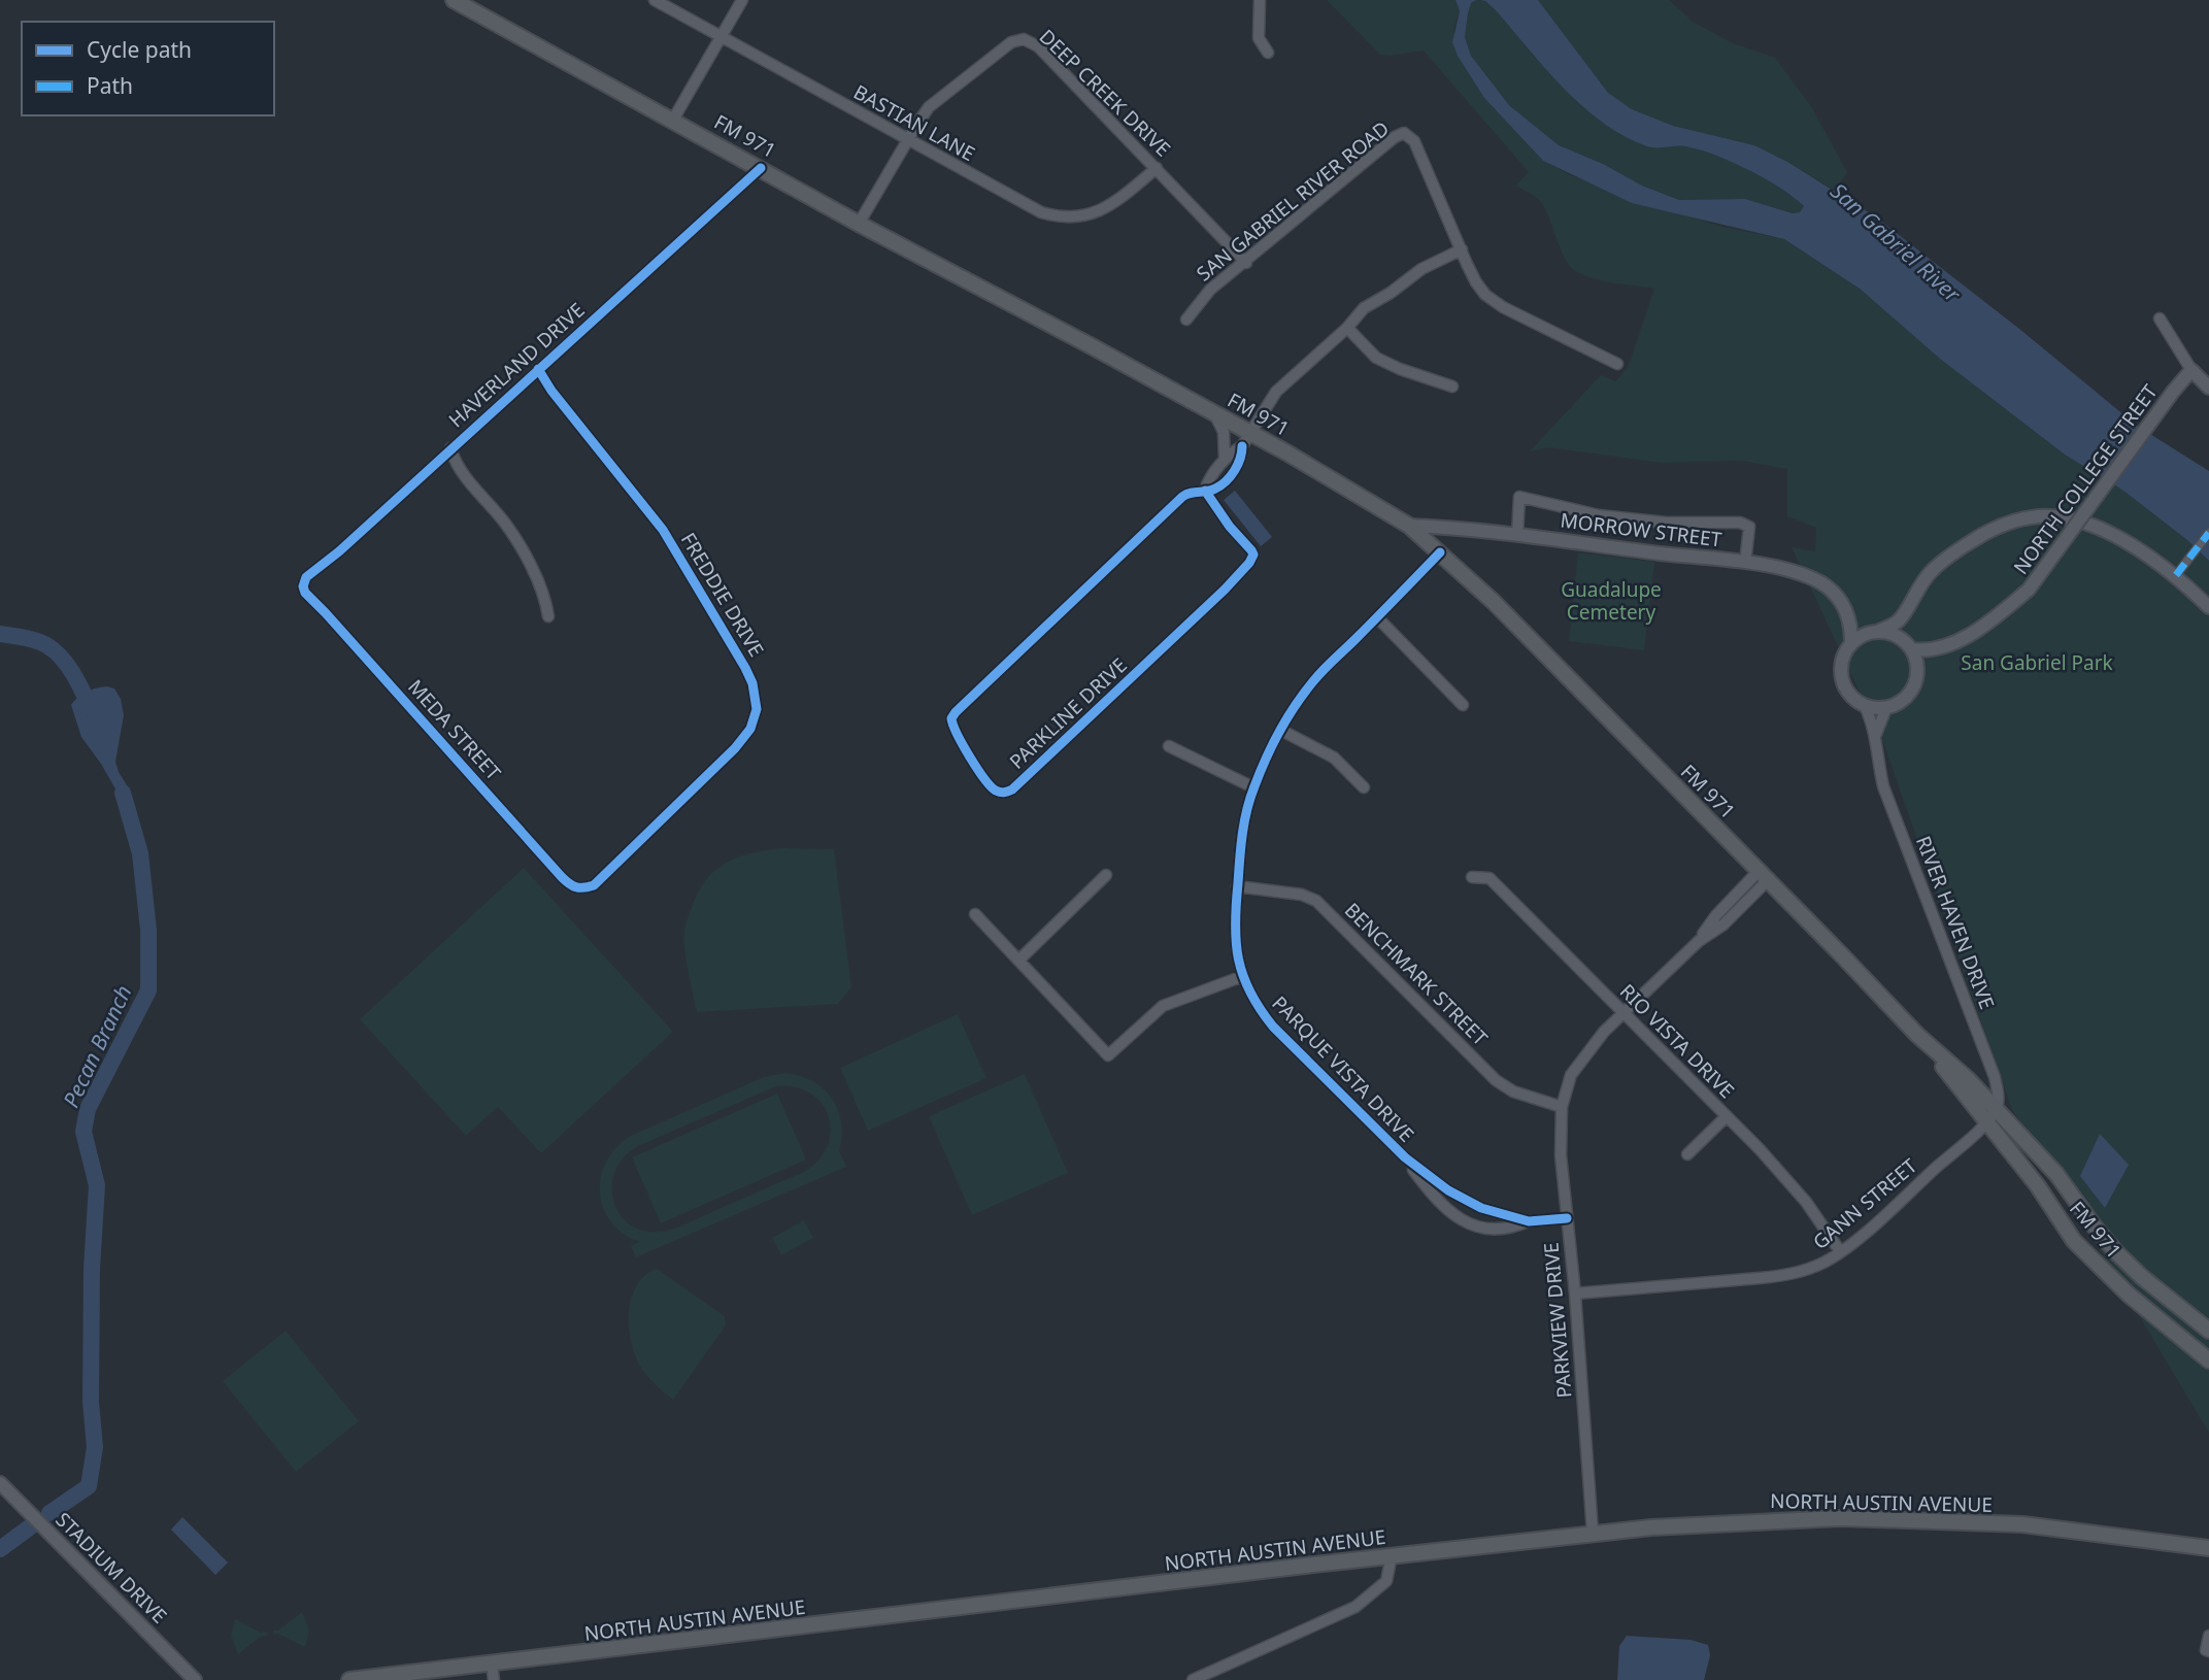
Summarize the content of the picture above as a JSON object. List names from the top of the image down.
{
  "streets": {
    "main road": ["FM 971", "NORTH AUSTIN AVENUE"],
    "street": [
      "DEEP CREEK DRIVE",
      "BASTIAN LANE",
      "SAN GABRIEL RIVER ROAD",
      "HAVERLAND DRIVE",
      "NORTH COLLEGE STREET",
      "MORROW STREET",
      "FREDDIE DRIVE",
      "PARKLINE DRIVE",
      "MEDA STREET",
      "RIVER HAVEN DRIVE",
      "BENCHMARK STREET",
      "RIO VISTA DRIVE",
      "PARQUE VISTA DRIVE",
      "GANN STREET",
      "PARKVIEW DRIVE",
      "STADIUM DRIVE"
    ]
  },
  "crossings": [
    ["DEEP CREEK DRIVE", "BASTIAN LANE"],
    ["DEEP CREEK DRIVE", "FM 971"],
    ["DEEP CREEK DRIVE", "SAN GABRIEL RIVER ROAD"],
    ["FM 971", "HAVERLAND DRIVE"],
    ["FM 971", "MORROW STREET"],
    ["FM 971", "PARKLINE DRIVE"],
    ["FM 971", "RIVER HAVEN DRIVE"],
    ["FM 971", "PARQUE VISTA DRIVE"],
    ["FM 971", "GANN STREET"],
    ["FM 971", "PARKVIEW DRIVE"],
    ["SAN GABRIEL RIVER ROAD", "PARKLINE DRIVE"],
    ["HAVERLAND DRIVE", "FREDDIE DRIVE"],
    ["HAVERLAND DRIVE", "MEDA STREET"],
    ["NORTH COLLEGE STREET", "MORROW STREET"],
    ["NORTH COLLEGE STREET", "RIVER HAVEN DRIVE"],
    ["MORROW STREET", "RIVER HAVEN DRIVE"],
    ["FREDDIE DRIVE", "MEDA STREET"],
    ["RIVER HAVEN DRIVE", "GANN STREET"],
    ["BENCHMARK STREET", "PARQUE VISTA DRIVE"],
    ["BENCHMARK STREET", "PARKVIEW DRIVE"],
    ["RIO VISTA DRIVE", "GANN STREET"],
    ["RIO VISTA DRIVE", "PARKVIEW DRIVE"],
    ["PARQUE VISTA DRIVE", "PARKVIEW DRIVE"],
    ["GANN STREET", "PARKVIEW DRIVE"],
    ["PARKVIEW DRIVE", "NORTH AUSTIN AVENUE"]
  ],
  "water": ["San Gabriel River", "Pecan Branch"],
  "parks": ["Guadalupe Cemetery", "San Gabriel Park"],
  "legend": ["Cycle path", "Path"]
}
